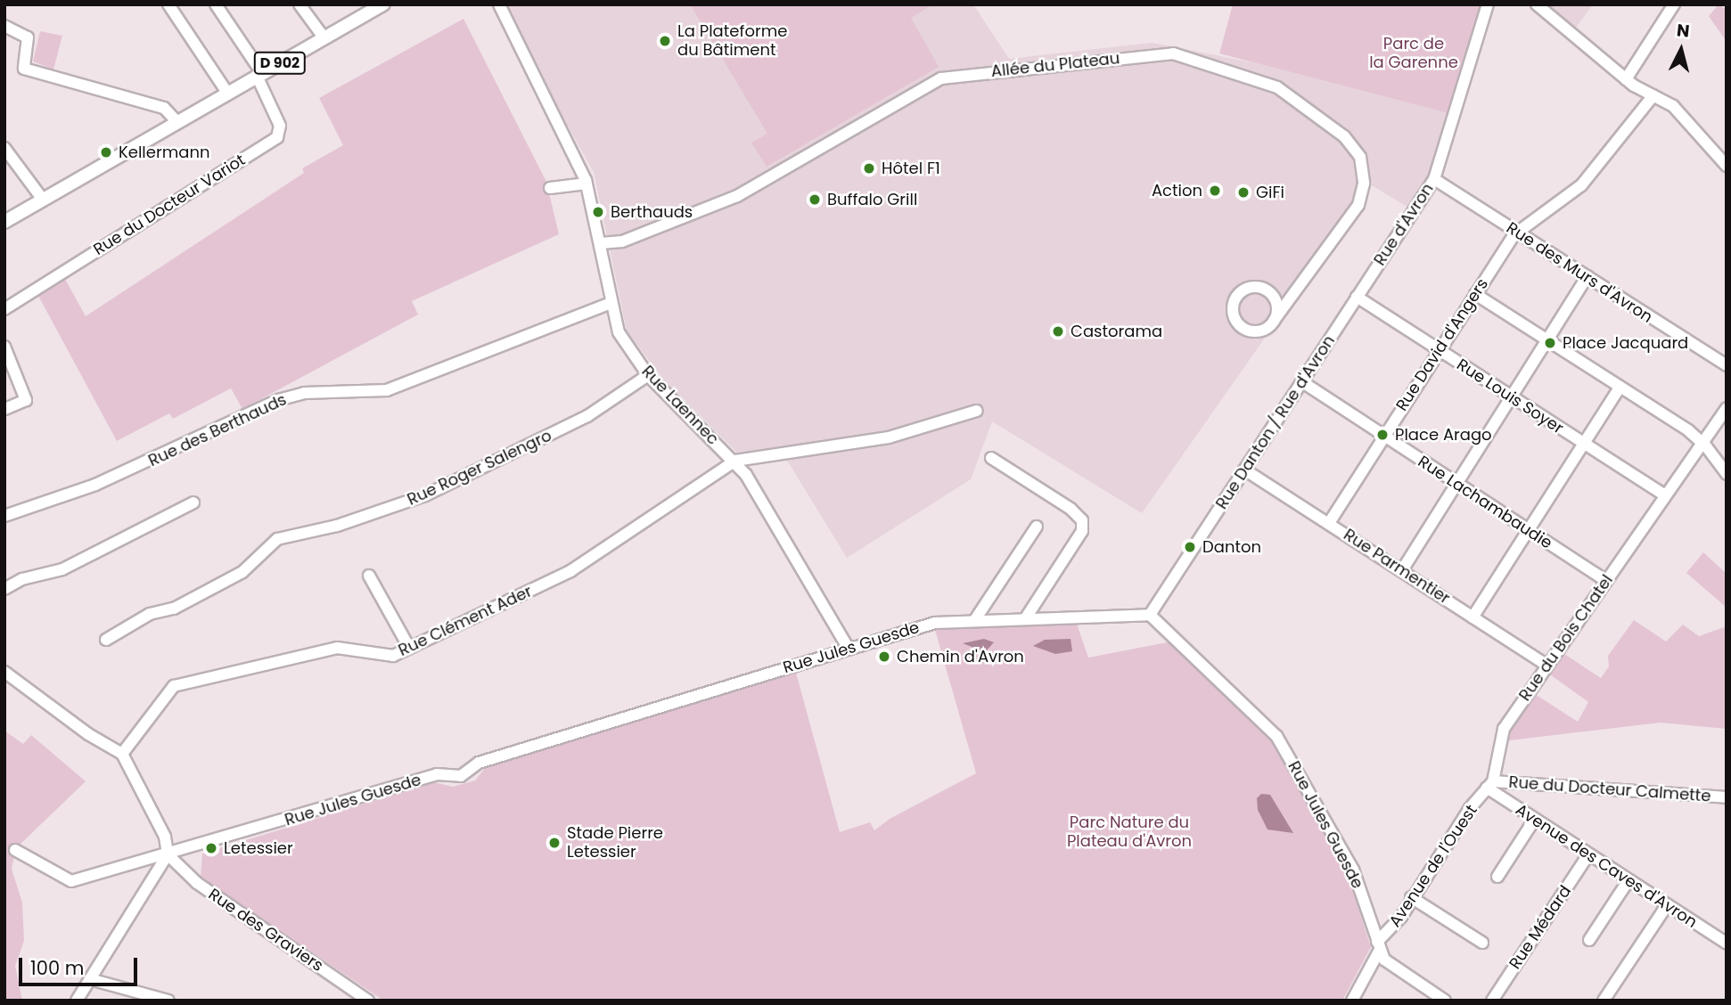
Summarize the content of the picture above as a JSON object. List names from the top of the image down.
{
  "streets": {
    "main road": ["D 902"],
    "street": [
      "Allée du Plateau",
      "Rue du Docteur Variot",
      "Rue d'Avron",
      "Rue des Murs d'Avron",
      "Rue David d'Angers",
      "Rue Louis Soyer",
      "Rue Laennec",
      "Rue Danton / Rue d'Avron",
      "Rue des Berthauds",
      "Rue Roger Salengro",
      "Rue Lachambaudie",
      "Rue Parmentier",
      "Rue Clément Ader",
      "Rue du Bois Chatel",
      "Rue Jules Guesde",
      "Rue du Docteur Calmette",
      "Avenue de l'Ouest",
      "Avenue des Caves d'Avron",
      "Rue Médard",
      "Rue des Graviers"
    ]
  },
  "crossings": [
    ["D 902", "Rue du Docteur Variot"],
    ["Allée du Plateau", "Rue Laennec"],
    ["Rue d'Avron", "Rue des Murs d'Avron"],
    ["Rue d'Avron", "Rue Louis Soyer"],
    ["Rue d'Avron", "Rue Danton / Rue d'Avron"],
    ["Rue des Murs d'Avron", "Rue David d'Angers"],
    ["Rue David d'Angers", "Rue Louis Soyer"],
    ["Rue David d'Angers", "Rue Lachambaudie"],
    ["Rue David d'Angers", "Rue Parmentier"],
    ["Rue Louis Soyer", "Rue Danton / Rue d'Avron"],
    ["Rue Louis Soyer", "Rue du Bois Chatel"],
    ["Rue Laennec", "Rue des Berthauds"],
    ["Rue Laennec", "Rue Roger Salengro"],
    ["Rue Laennec", "Rue Clément Ader"],
    ["Rue Laennec", "Rue Jules Guesde"],
    ["Rue Danton / Rue d'Avron", "Rue Lachambaudie"],
    ["Rue Danton / Rue d'Avron", "Rue Parmentier"],
    ["Rue Danton / Rue d'Avron", "Rue Jules Guesde"],
    ["Rue Lachambaudie", "Rue du Bois Chatel"],
    ["Rue Parmentier", "Rue du Bois Chatel"],
    ["Rue du Bois Chatel", "Rue du Docteur Calmette"],
    ["Rue du Bois Chatel", "Avenue de l'Ouest"],
    ["Rue du Bois Chatel", "Avenue des Caves d'Avron"],
    ["Rue Jules Guesde", "Avenue de l'Ouest"],
    ["Rue Jules Guesde", "Rue des Graviers"],
    ["Rue du Docteur Calmette", "Avenue de l'Ouest"],
    ["Rue du Docteur Calmette", "Avenue des Caves d'Avron"],
    ["Avenue de l'Ouest", "Avenue des Caves d'Avron"],
    ["Avenue des Caves d'Avron", "Rue Médard"]
  ],
  "parks": ["Parc de la Garenne", "Parc Nature du Plateau d'Avron"],
  "places": [
    "La Plateforme du Bâtiment",
    "Kellermann",
    "Hôtel F1",
    "Action",
    "GiFi",
    "Buffalo Grill",
    "Berthauds",
    "Castorama",
    "Place Jacquard",
    "Place Arago",
    "Danton",
    "Chemin d'Avron",
    "Stade Pierre Letessier",
    "Letessier"
  ],
  "scale_bar": "100 m",
  "north": "top"
}
